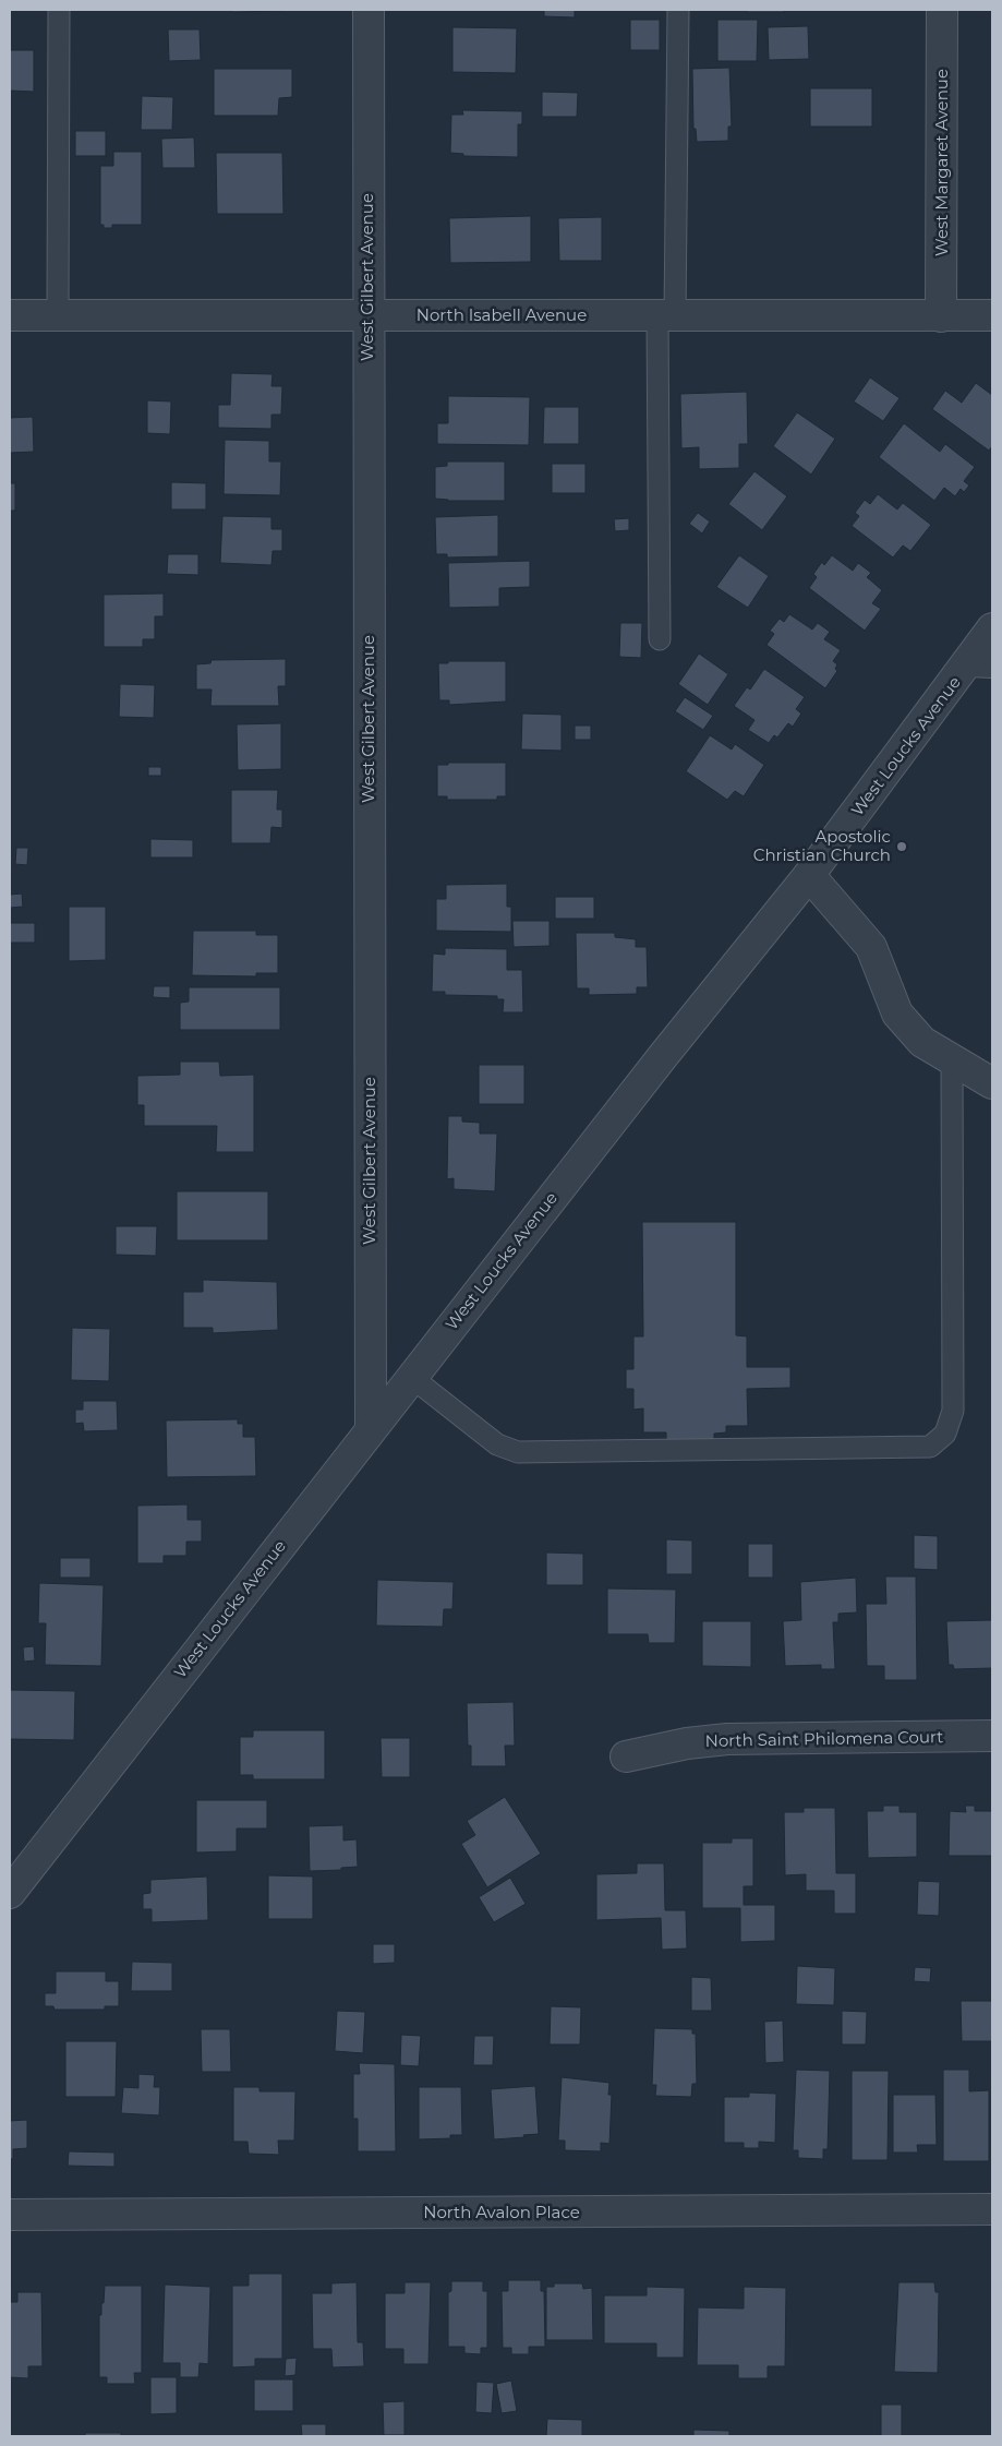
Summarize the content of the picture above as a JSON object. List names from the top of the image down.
{
  "streets": {
    "street": [
      "West Margaret Avenue",
      "West Gilbert Avenue",
      "North Isabell Avenue",
      "West Loucks Avenue",
      "North Saint Philomena Court",
      "North Avalon Place"
    ]
  },
  "crossings": [
    ["West Margaret Avenue", "North Isabell Avenue"],
    ["West Gilbert Avenue", "North Isabell Avenue"],
    ["West Gilbert Avenue", "West Loucks Avenue"]
  ],
  "places": ["Apostolic Christian Church"]
}
